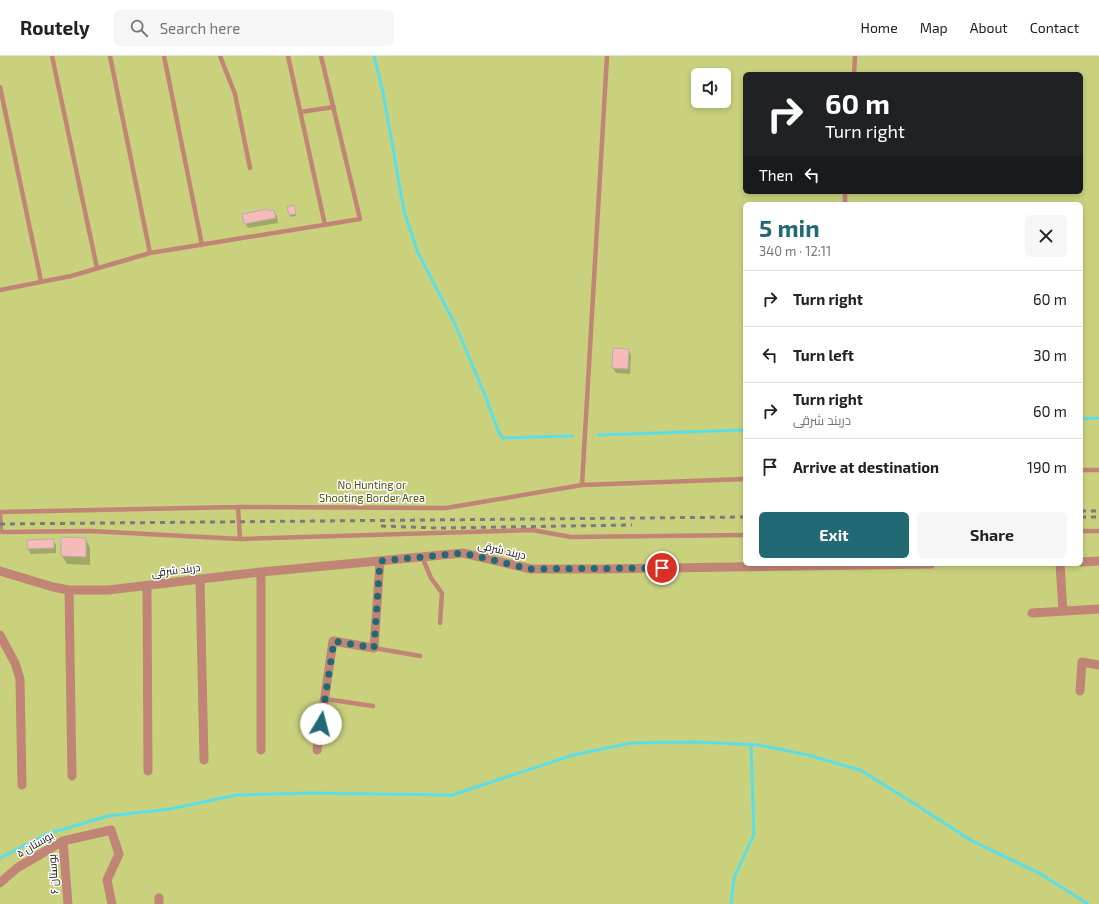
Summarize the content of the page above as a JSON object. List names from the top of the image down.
{
  "streets": {
    "street": ["دربند شرقی", "بوستان ۵", "بوستان ۶"]
  },
  "crossings": [
    ["بوستان ۵", "بوستان ۶"]
  ],
  "parks": ["No Hunting or Shooting Border Area"],
  "page": {
    "header": "Routely",
    "search": "Search here",
    "nav": [
      "Home",
      "Map",
      "About",
      "Contact"
    ],
    "turn": ["60 m", "Turn right"],
    "then": "Then",
    "heading": ["5 min", "340 m · 12:11"],
    "list": [
      {
        "name": "Turn right",
        "value": "60 m"
      },
      {
        "name": "Turn left",
        "value": "30 m"
      },
      {
        "name": "Turn right",
        "note": "دربند شرقی",
        "value": "60 m"
      },
      {
        "name": "Arrive at destination",
        "value": "190 m"
      }
    ],
    "buttons": ["Exit", "Share"]
  }
}
